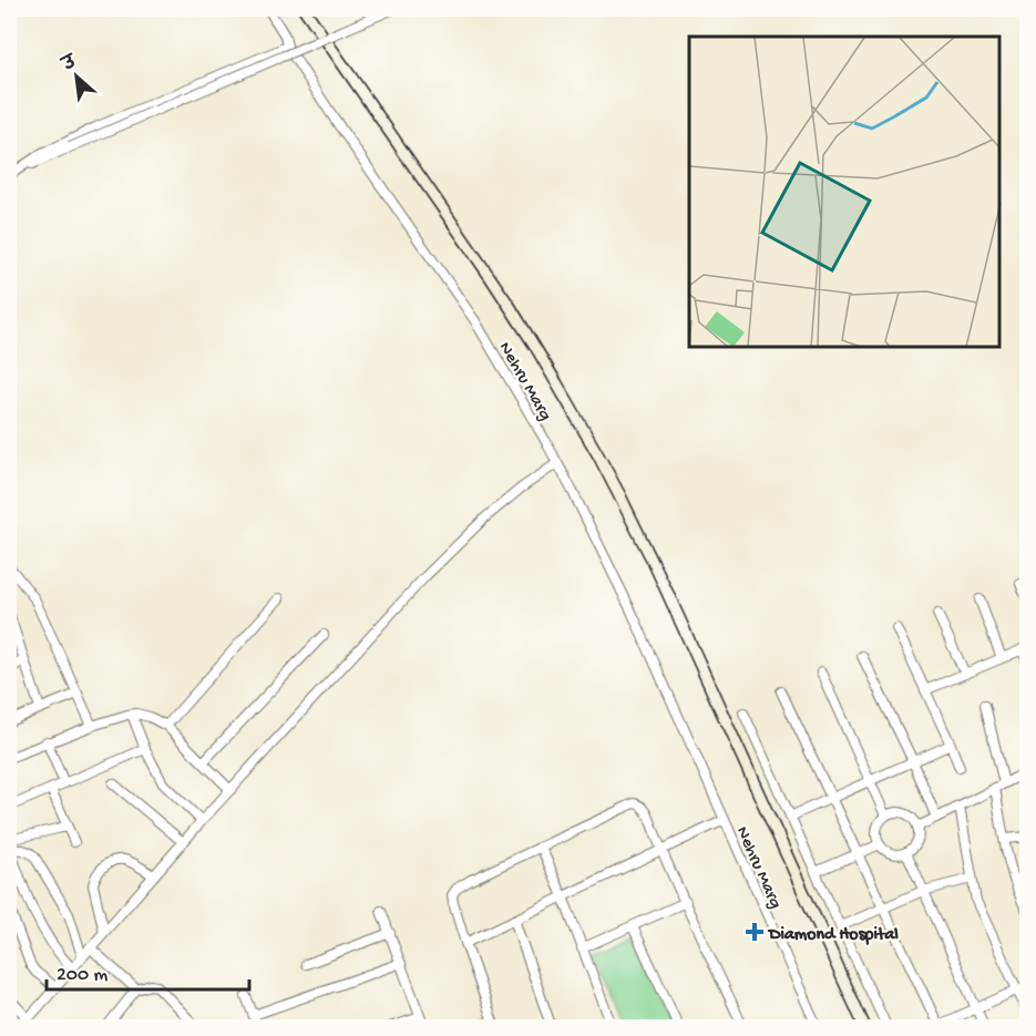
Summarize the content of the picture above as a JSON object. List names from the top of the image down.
{
  "streets": {
    "street": ["Nehru Marg"]
  },
  "places": {
    "health": ["Diamond Hospital"]
  },
  "scale_bar": "200 m",
  "north": "top left"
}
